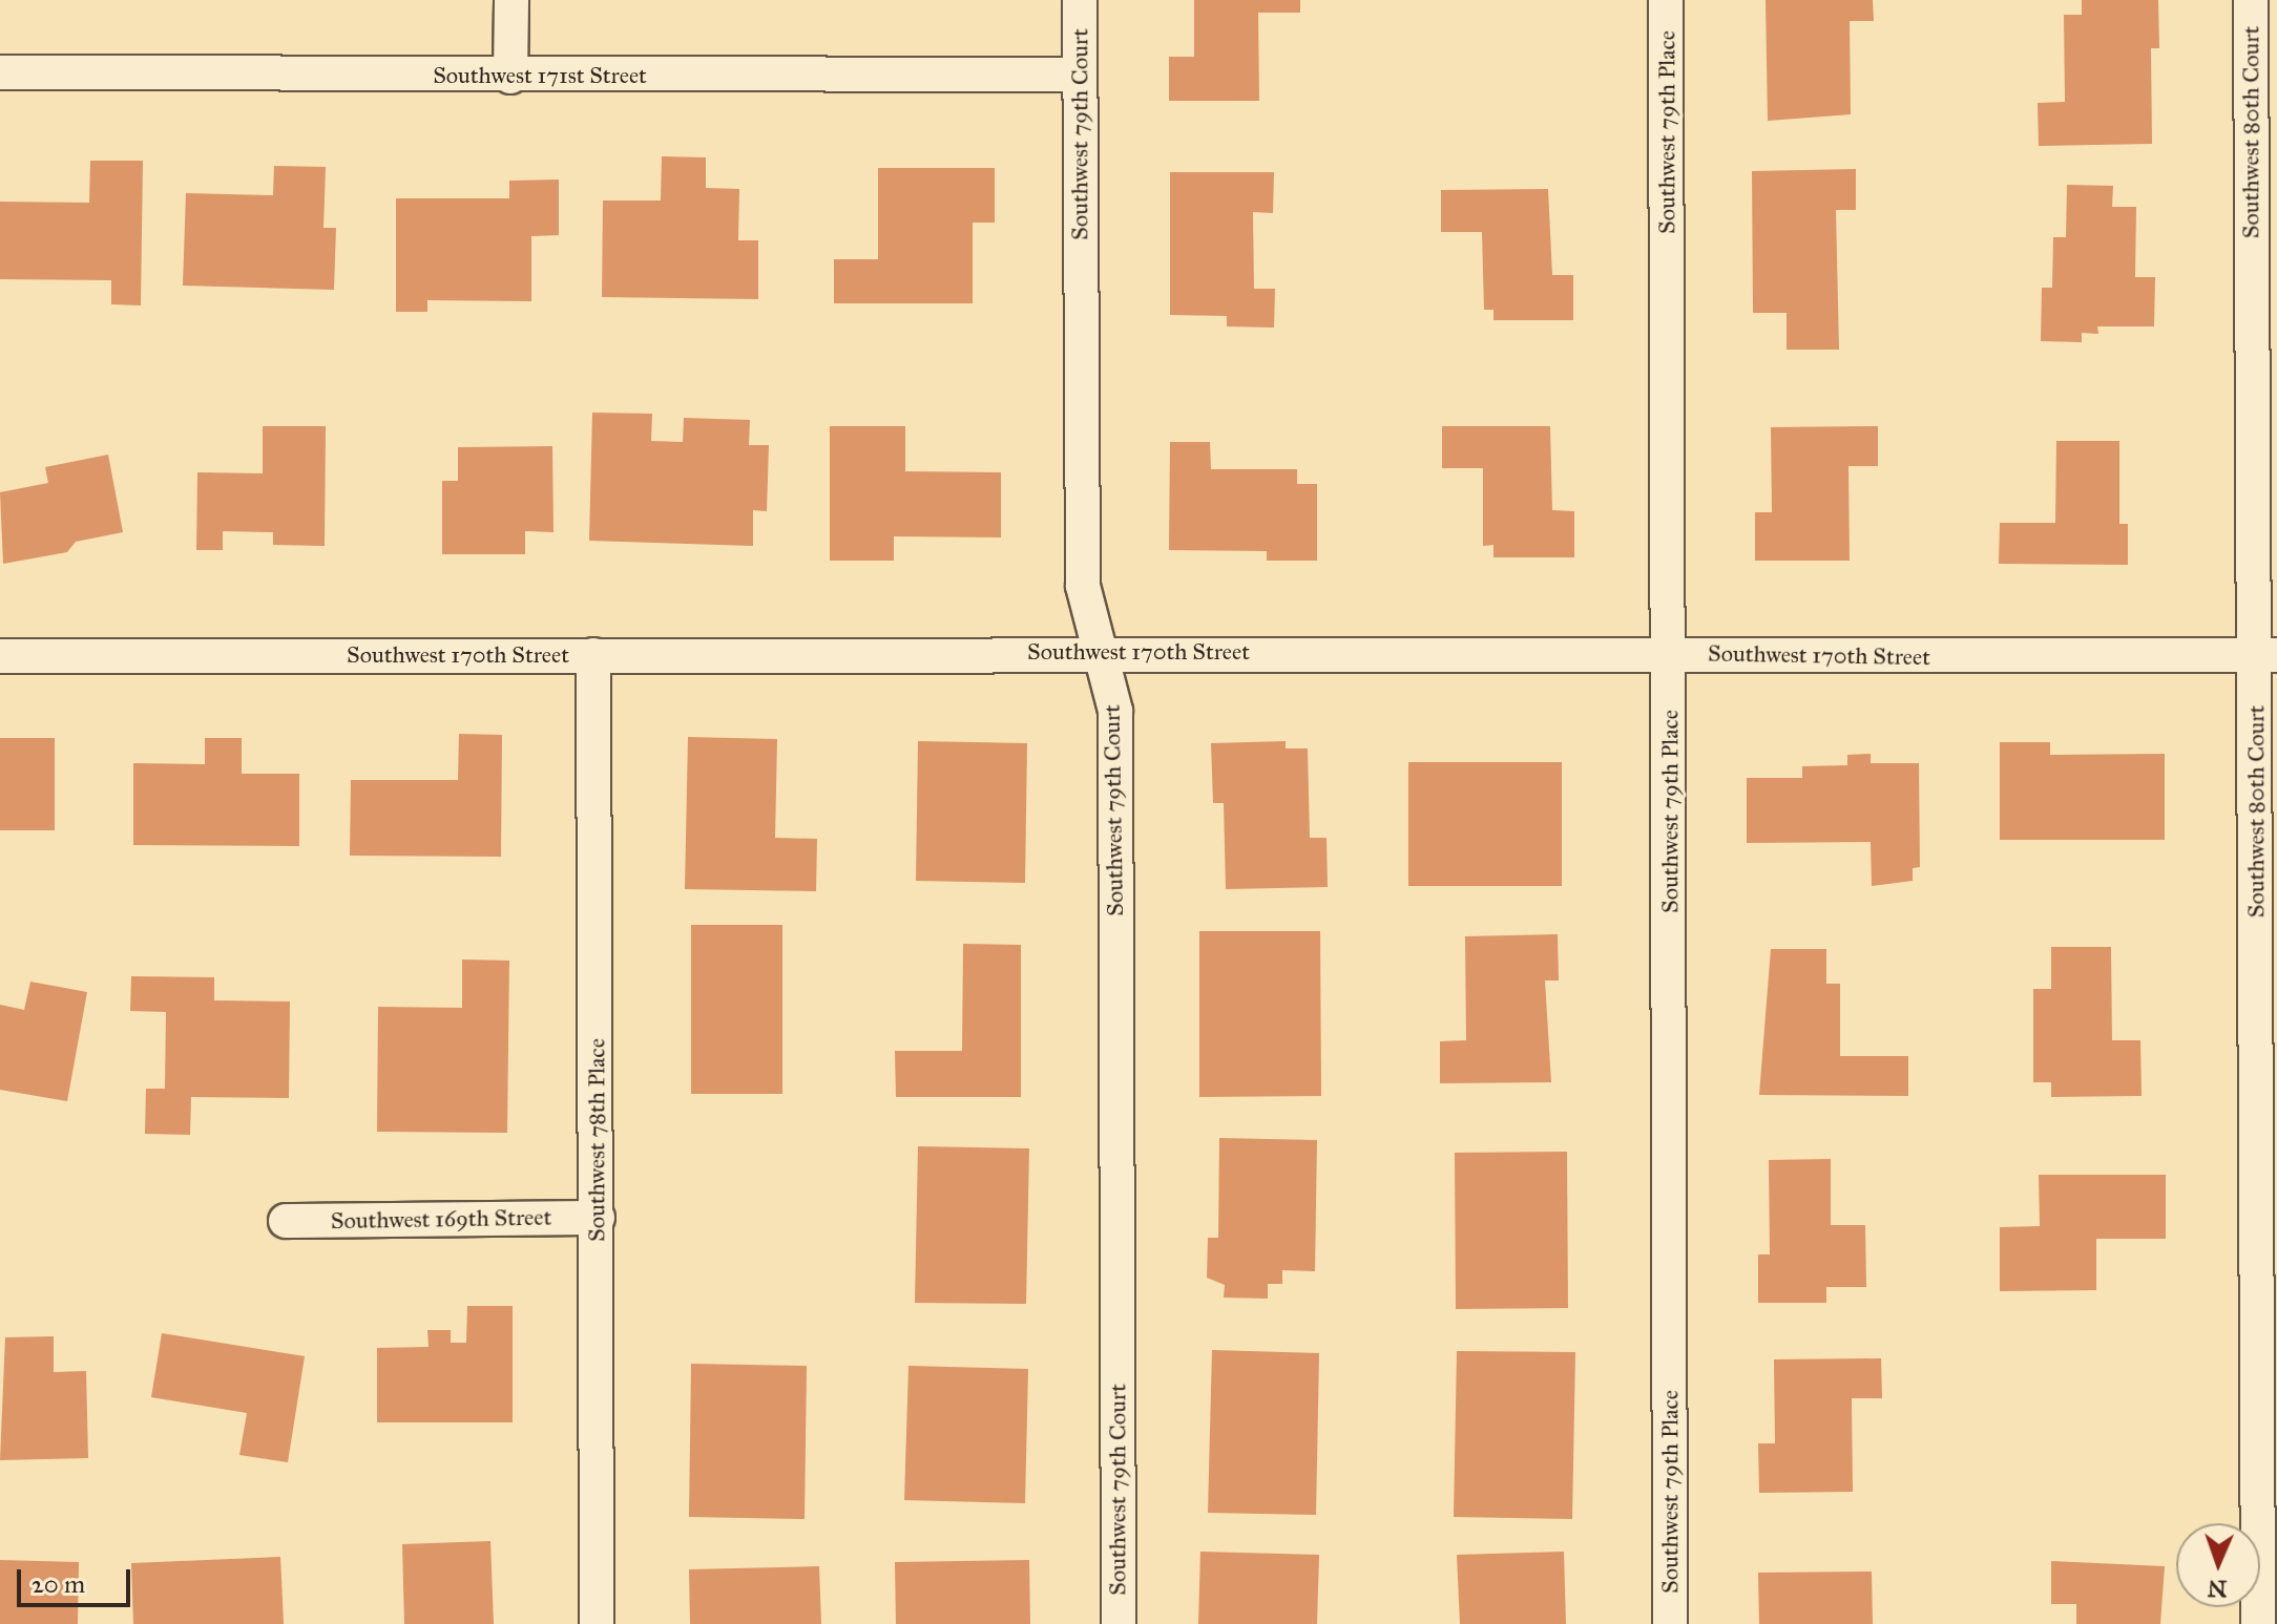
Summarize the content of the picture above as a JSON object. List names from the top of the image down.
{
  "streets": {
    "street": [
      "Southwest 171st Street",
      "Southwest 79th Place",
      "Southwest 80th Court",
      "Southwest 79th Court",
      "Southwest 170th Street",
      "Southwest 78th Place",
      "Southwest 169th Street"
    ]
  },
  "crossings": [
    ["Southwest 171st Street", "Southwest 79th Court"],
    ["Southwest 79th Place", "Southwest 170th Street"],
    ["Southwest 80th Court", "Southwest 170th Street"],
    ["Southwest 79th Court", "Southwest 170th Street"],
    ["Southwest 170th Street", "Southwest 78th Place"],
    ["Southwest 78th Place", "Southwest 169th Street"]
  ],
  "scale_bar": "20 m",
  "north": "bottom"
}
